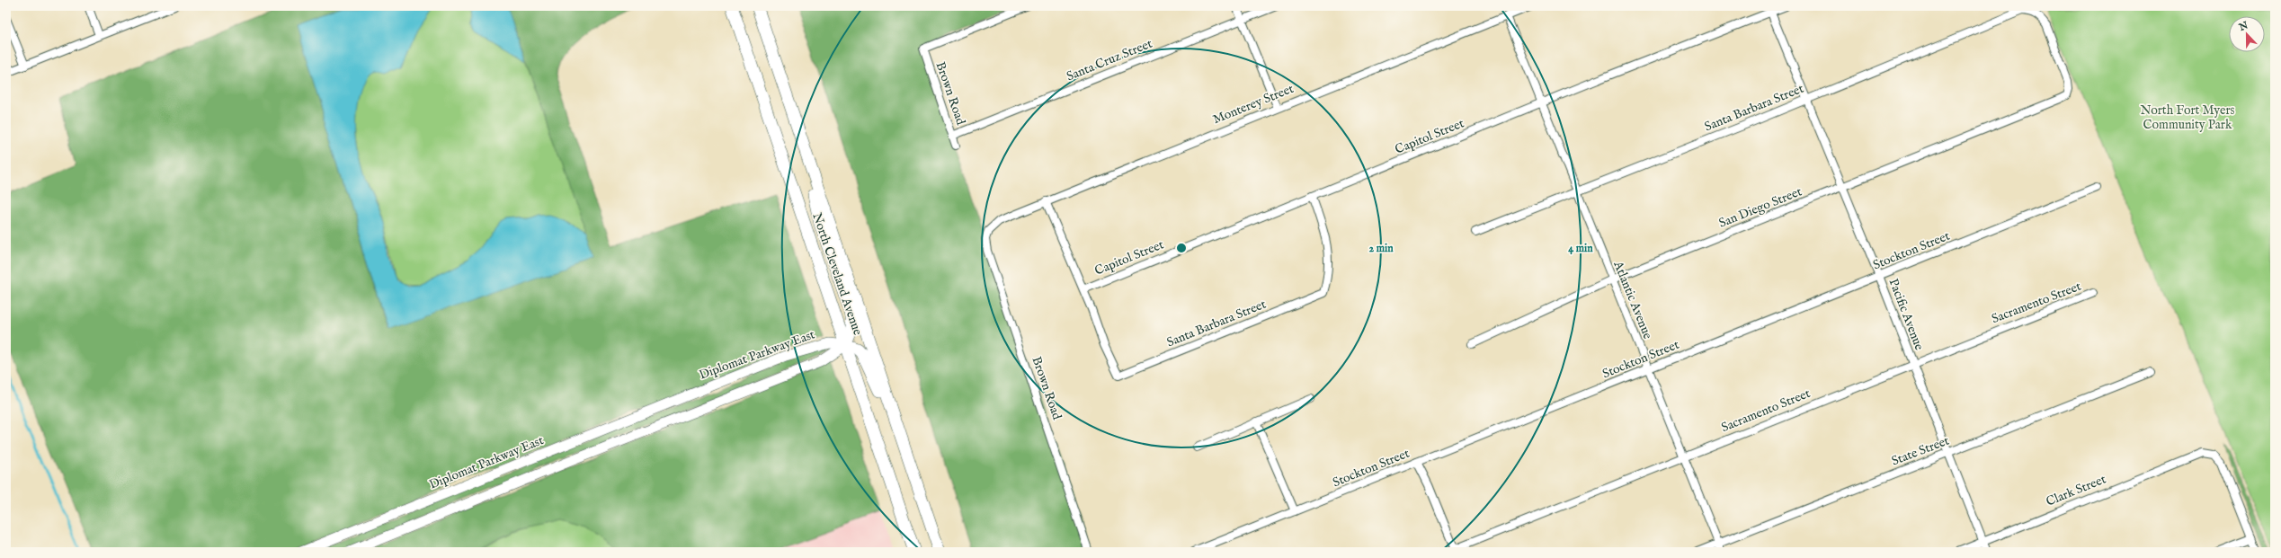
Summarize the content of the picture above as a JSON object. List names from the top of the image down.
{
  "streets": {
    "main road": ["North Cleveland Avenue", "Diplomat Parkway East"],
    "street": [
      "Santa Cruz Street",
      "Brown Road",
      "Monterey Street",
      "Santa Barbara Street",
      "Capitol Street",
      "San Diego Street",
      "Stockton Street",
      "Atlantic Avenue",
      "Sacramento Street",
      "Pacific Avenue",
      "State Street",
      "Clark Street"
    ]
  },
  "crossings": [
    ["Santa Cruz Street", "Brown Road"],
    ["Brown Road", "Monterey Street"],
    ["Monterey Street", "Atlantic Avenue"],
    ["Santa Barbara Street", "Capitol Street"],
    ["Santa Barbara Street", "San Diego Street"],
    ["Santa Barbara Street", "Atlantic Avenue"],
    ["Santa Barbara Street", "Pacific Avenue"],
    ["Capitol Street", "Atlantic Avenue"],
    ["Capitol Street", "Pacific Avenue"],
    ["San Diego Street", "Atlantic Avenue"],
    ["San Diego Street", "Pacific Avenue"],
    ["Stockton Street", "Atlantic Avenue"],
    ["Stockton Street", "Pacific Avenue"],
    ["North Cleveland Avenue", "Diplomat Parkway East"],
    ["Atlantic Avenue", "Sacramento Street"],
    ["Atlantic Avenue", "State Street"],
    ["Sacramento Street", "Pacific Avenue"],
    ["Pacific Avenue", "State Street"],
    ["Pacific Avenue", "Clark Street"]
  ],
  "parks": ["North Fort Myers Community Park"],
  "north": "top",
  "rings": ["2 min", "4 min"]
}
